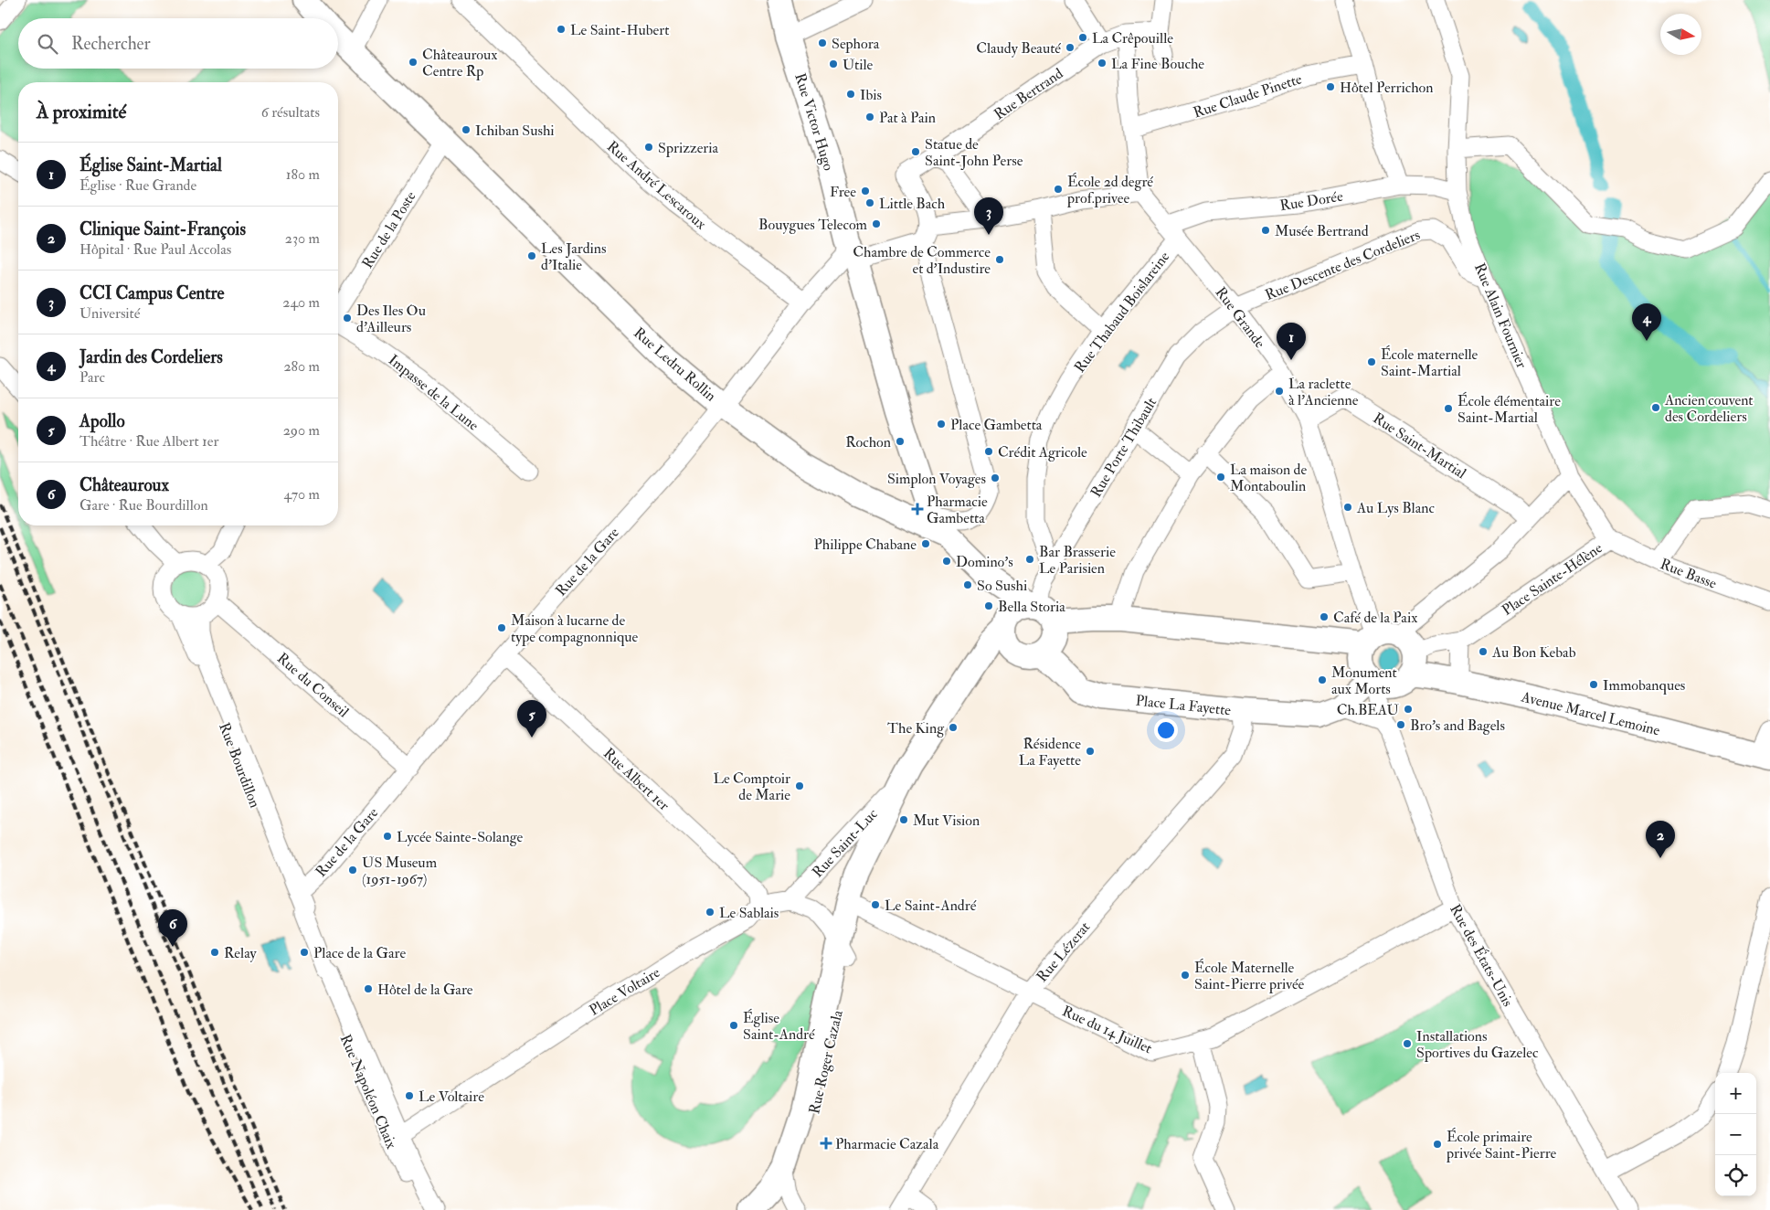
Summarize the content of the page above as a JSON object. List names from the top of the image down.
{
  "streets": {
    "main road": [
      "Rue Victor Hugo",
      "Rue Ledru Rollin",
      "Place La Fayette",
      "Avenue Marcel Lemoine",
      "Rue Saint-Luc",
      "Rue Roger Cazala"
    ],
    "street": [
      "Rue Bertrand",
      "Rue Claude Pinette",
      "Rue André Lescaroux",
      "Rue Dorée",
      "Rue de la Poste",
      "Rue Descente des Cordeliers",
      "Rue Thabaud Boislareine",
      "Rue Alain Fournier",
      "Rue Grande",
      "Impasse de la Lune",
      "Rue Saint-Martial",
      "Rue Porte Thibault",
      "Rue de la Gare",
      "Rue Basse",
      "Place Sainte-Hélène",
      "Rue du Conseil",
      "Rue Bourdillon",
      "Rue Albert 1er",
      "Rue Lézerat",
      "Rue des États-Unis",
      "Place Voltaire",
      "Rue du 14 Juillet",
      "Rue Napoléon Chaix"
    ]
  },
  "crossings": [
    ["Rue Victor Hugo", "Rue de la Gare"],
    ["Rue André Lescaroux", "Rue de la Gare"],
    ["Rue Dorée", "Rue Thabaud Boislareine"],
    ["Rue Dorée", "Rue Alain Fournier"],
    ["Rue Dorée", "Rue Grande"],
    ["Rue de la Poste", "Rue Ledru Rollin"],
    ["Rue Descente des Cordeliers", "Rue Alain Fournier"],
    ["Rue Descente des Cordeliers", "Rue Grande"],
    ["Rue Descente des Cordeliers", "Rue Porte Thibault"],
    ["Rue Thabaud Boislareine", "Rue Grande"],
    ["Rue Thabaud Boislareine", "Rue Porte Thibault"],
    ["Rue Alain Fournier", "Place Sainte-Hélène"],
    ["Rue Grande", "Rue Saint-Martial"],
    ["Rue Grande", "Rue Porte Thibault"],
    ["Rue Grande", "Place Sainte-Hélène"],
    ["Rue Grande", "Place La Fayette"],
    ["Rue Grande", "Avenue Marcel Lemoine"],
    ["Rue Grande", "Rue des États-Unis"],
    ["Rue Ledru Rollin", "Rue de la Gare"],
    ["Rue Porte Thibault", "Place La Fayette"],
    ["Rue Porte Thibault", "Rue Saint-Luc"],
    ["Rue de la Gare", "Rue du Conseil"],
    ["Rue de la Gare", "Rue Bourdillon"],
    ["Rue de la Gare", "Rue Albert 1er"],
    ["Rue Basse", "Place Sainte-Hélène"],
    ["Place Sainte-Hélène", "Place La Fayette"],
    ["Place Sainte-Hélène", "Avenue Marcel Lemoine"],
    ["Place Sainte-Hélène", "Rue des États-Unis"],
    ["Rue du Conseil", "Rue Bourdillon"],
    ["Place La Fayette", "Avenue Marcel Lemoine"],
    ["Place La Fayette", "Rue Saint-Luc"],
    ["Place La Fayette", "Rue Lézerat"],
    ["Place La Fayette", "Rue des États-Unis"],
    ["Avenue Marcel Lemoine", "Rue des États-Unis"],
    ["Rue Bourdillon", "Rue Napoléon Chaix"],
    ["Rue Albert 1er", "Place Voltaire"],
    ["Rue Saint-Luc", "Rue du 14 Juillet"],
    ["Rue Saint-Luc", "Rue Roger Cazala"],
    ["Rue Lézerat", "Rue du 14 Juillet"],
    ["Rue des États-Unis", "Rue du 14 Juillet"],
    ["Place Voltaire", "Rue Napoléon Chaix"],
    ["Rue du 14 Juillet", "Rue Roger Cazala"]
  ],
  "places": {
    "other": [
      "Le Saint-Hubert",
      "La Crêpouille",
      "Sephora",
      "Claudy Beauté",
      "Châteauroux Centre Rp",
      "La Fine Bouche",
      "Utile",
      "Hôtel Perrichon",
      "Ibis",
      "Pat à Pain",
      "Ichiban Sushi",
      "Sprizzeria",
      "Statue de Saint-John Perse",
      "École 2d degré prof.privee",
      "Free",
      "Little Bach",
      "Bouygues Telecom",
      "Musée Bertrand",
      "Les Jardins d'Italie",
      "Chambre de Commerce et d'Industire",
      "Des Iles Ou d'Ailleurs",
      "École maternelle Saint-Martial",
      "La raclette à l'Ancienne",
      "Ancien couvent des Cordeliers",
      "École élémentaire Saint-Martial",
      "Place Gambetta",
      "Rochon",
      "Crédit Agricole",
      "La maison de Montaboulin",
      "Simplon Voyages",
      "Au Lys Blanc",
      "Philippe Chabane",
      "Bar Brasserie Le Parisien",
      "Domino's",
      "So Sushi",
      "Bella Storia",
      "Café de la Paix",
      "Maison à lucarne de type compagnonnique",
      "Au Bon Kebab",
      "Monument aux Morts",
      "Immobanques",
      "Ch.BEAU",
      "Bro's and Bagels",
      "The King",
      "Résidence La Fayette",
      "Le Comptoir de Marie",
      "Mut Vision",
      "Lycée Sainte-Solange",
      "US Museum (1951-1967)",
      "Le Saint-André",
      "Le Sablais",
      "Relay",
      "Place de la Gare",
      "École Maternelle Saint-Pierre privée",
      "Hôtel de la Gare",
      "Église Saint-André",
      "Installations Sportives du Gazelec",
      "Le Voltaire",
      "École primaire privée Saint-Pierre"
    ],
    "health": ["Pharmacie Gambetta", "Pharmacie Cazala"]
  },
  "north": "right",
  "page": {
    "search": "Rechercher",
    "heading": ["À proximité", "6 résultats"],
    "list": [
      {
        "mark": "1",
        "name": "Église Saint-Martial",
        "note": "Église · Rue Grande",
        "value": "180 m"
      },
      {
        "mark": "2",
        "name": "Clinique Saint-François",
        "note": "Hôpital · Rue Paul Accolas",
        "value": "230 m"
      },
      {
        "mark": "3",
        "name": "CCI Campus Centre",
        "note": "Université",
        "value": "240 m"
      },
      {
        "mark": "4",
        "name": "Jardin des Cordeliers",
        "note": "Parc",
        "value": "280 m"
      },
      {
        "mark": "5",
        "name": "Apollo",
        "note": "Théâtre · Rue Albert 1er",
        "value": "290 m"
      },
      {
        "mark": "6",
        "name": "Châteauroux",
        "note": "Gare · Rue Bourdillon",
        "value": "470 m"
      }
    ],
    "pins": [
      "3",
      "4",
      "1",
      "5",
      "2",
      "6"
    ],
    "map_buttons": ["+", "−"]
  }
}
